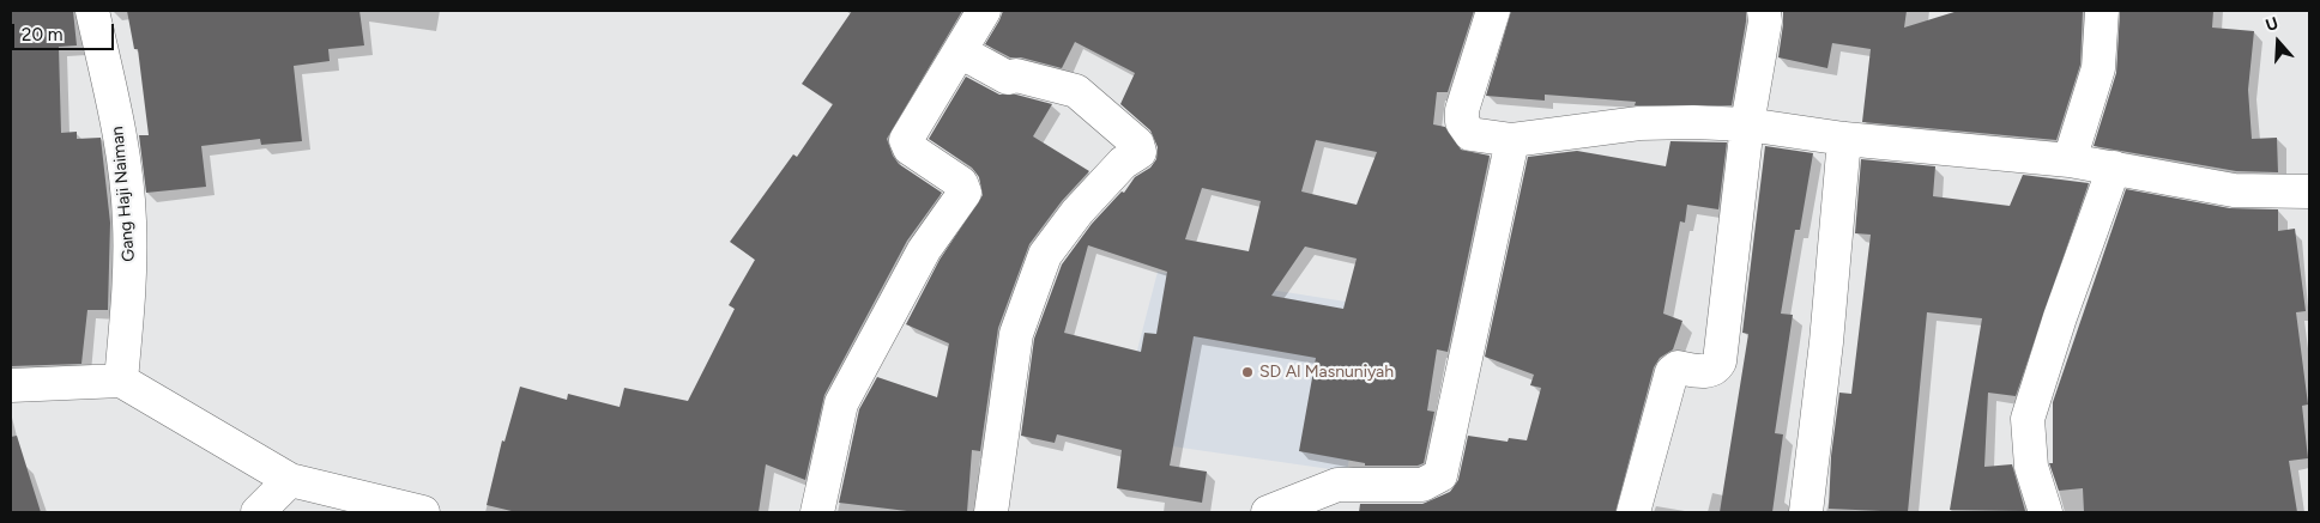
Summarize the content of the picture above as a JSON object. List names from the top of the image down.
{
  "streets": {
    "street": ["Gang Haji Naiman"]
  },
  "places": ["SD Al Masnuniyah"],
  "scale_bar": "20 m",
  "north": "top"
}
